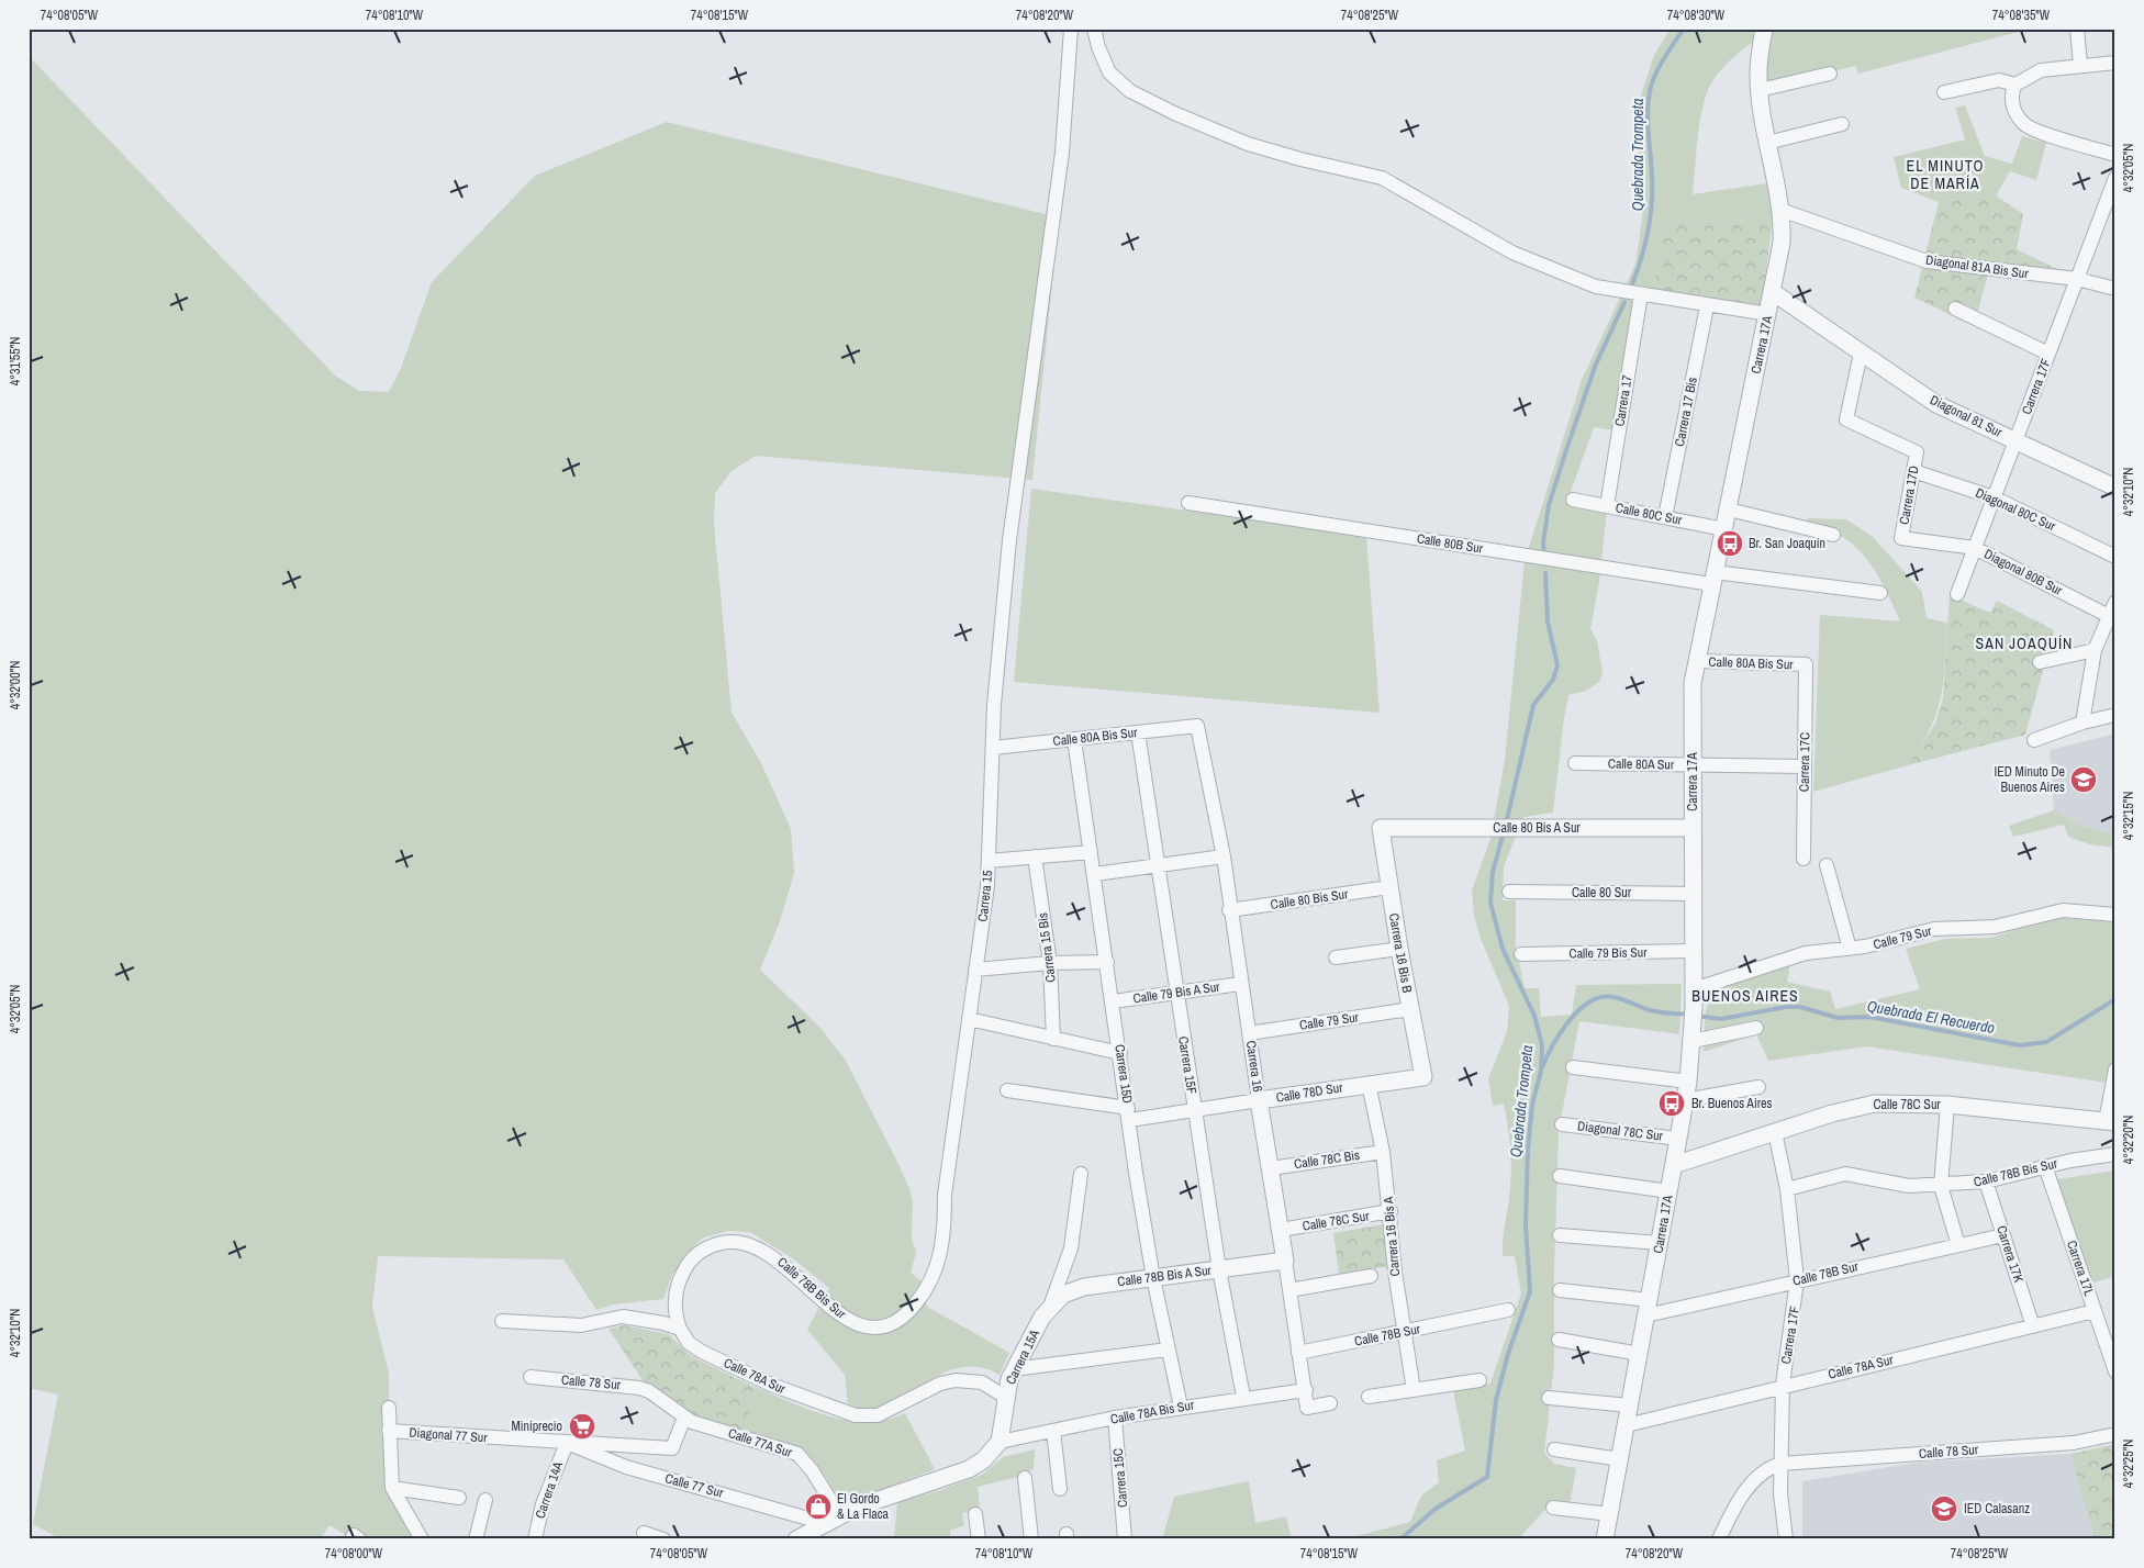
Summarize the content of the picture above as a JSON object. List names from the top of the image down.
{
  "streets": {
    "street": [
      "Diagonal 81A Bis Sur",
      "Carrera 17A",
      "Carrera 17F",
      "Carrera 17",
      "Carrera 17 Bis",
      "Diagonal 81 Sur",
      "Carrera 17D",
      "Diagonal 80C Sur",
      "Calle 80C Sur",
      "Calle 80B Sur",
      "Diagonal 80B Sur",
      "Calle 80A Bis Sur",
      "Carrera 17C",
      "Calle 80A Sur",
      "Calle 80 Bis A Sur",
      "Calle 80 Sur",
      "Carrera 15",
      "Calle 80 Bis Sur",
      "Calle 79 Sur",
      "Carrera 15 Bis",
      "Carrera 16 Bis B",
      "Calle 79 Bis Sur",
      "Calle 79 Bis A Sur",
      "Carrera 15F",
      "Carrera 16",
      "Carrera 15D",
      "Calle 78D Sur",
      "Calle 78C Sur",
      "Diagonal 78C Sur",
      "Calle 78C Bis",
      "Calle 78B Bis Sur",
      "Carrera 16 Bis A",
      "Carrera 17K",
      "Carrera 17L",
      "Calle 78B Sur",
      "Calle 78B Bis A Sur",
      "Carrera 15A",
      "Calle 78A Sur",
      "Calle 78 Sur",
      "Calle 78A Bis Sur",
      "Diagonal 77 Sur",
      "Calle 77A Sur",
      "Carrera 15C",
      "Calle 77 Sur",
      "Carrera 14A"
    ]
  },
  "crossings": [
    ["Diagonal 81A Bis Sur", "Carrera 17A"],
    ["Diagonal 81A Bis Sur", "Carrera 17F"],
    ["Carrera 17A", "Diagonal 81 Sur"],
    ["Carrera 17A", "Calle 80C Sur"],
    ["Carrera 17A", "Calle 80B Sur"],
    ["Carrera 17A", "Calle 80A Bis Sur"],
    ["Carrera 17A", "Calle 80A Sur"],
    ["Carrera 17A", "Calle 80 Bis A Sur"],
    ["Carrera 17A", "Calle 80 Sur"],
    ["Carrera 17A", "Calle 79 Sur"],
    ["Carrera 17A", "Calle 79 Bis Sur"],
    ["Carrera 17A", "Calle 78C Sur"],
    ["Carrera 17A", "Diagonal 78C Sur"],
    ["Carrera 17A", "Calle 78B Sur"],
    ["Carrera 17A", "Calle 78A Sur"],
    ["Carrera 17F", "Diagonal 81 Sur"],
    ["Carrera 17F", "Diagonal 80C Sur"],
    ["Carrera 17F", "Diagonal 80B Sur"],
    ["Carrera 17F", "Calle 78C Sur"],
    ["Carrera 17F", "Calle 78B Bis Sur"],
    ["Carrera 17F", "Calle 78B Sur"],
    ["Carrera 17F", "Calle 78A Sur"],
    ["Carrera 17F", "Calle 78 Sur"],
    ["Carrera 17", "Calle 80C Sur"],
    ["Carrera 17 Bis", "Calle 80C Sur"],
    ["Diagonal 81 Sur", "Carrera 17D"],
    ["Carrera 17D", "Diagonal 80C Sur"],
    ["Carrera 17D", "Diagonal 80B Sur"],
    ["Calle 80A Bis Sur", "Carrera 17C"],
    ["Calle 80A Bis Sur", "Carrera 15"],
    ["Calle 80A Bis Sur", "Carrera 15F"],
    ["Calle 80A Bis Sur", "Carrera 16"],
    ["Calle 80A Bis Sur", "Carrera 15D"],
    ["Carrera 17C", "Calle 80A Sur"],
    ["Calle 80 Bis A Sur", "Carrera 16 Bis B"],
    ["Carrera 15", "Calle 78B Bis Sur"],
    ["Calle 80 Bis Sur", "Carrera 16 Bis B"],
    ["Calle 80 Bis Sur", "Carrera 16"],
    ["Calle 79 Sur", "Carrera 16 Bis B"],
    ["Calle 79 Sur", "Carrera 16"],
    ["Carrera 16 Bis B", "Calle 78D Sur"],
    ["Calle 79 Bis A Sur", "Carrera 15F"],
    ["Calle 79 Bis A Sur", "Carrera 16"],
    ["Calle 79 Bis A Sur", "Carrera 15D"],
    ["Carrera 15F", "Calle 78D Sur"],
    ["Carrera 15F", "Calle 78B Bis A Sur"],
    ["Carrera 15F", "Calle 78A Bis Sur"],
    ["Carrera 16", "Calle 78D Sur"],
    ["Carrera 16", "Calle 78C Sur"],
    ["Carrera 16", "Calle 78C Bis"],
    ["Carrera 16", "Calle 78B Sur"],
    ["Carrera 16", "Calle 78B Bis A Sur"],
    ["Carrera 16", "Calle 78A Bis Sur"],
    ["Carrera 15D", "Calle 78D Sur"],
    ["Carrera 15D", "Calle 78B Bis A Sur"],
    ["Carrera 15D", "Calle 78A Bis Sur"],
    ["Calle 78D Sur", "Carrera 16 Bis A"],
    ["Calle 78C Sur", "Carrera 16 Bis A"],
    ["Calle 78C Bis", "Carrera 16 Bis A"],
    ["Calle 78B Bis Sur", "Carrera 17K"],
    ["Calle 78B Bis Sur", "Carrera 17L"],
    ["Calle 78B Bis Sur", "Calle 78A Sur"],
    ["Carrera 16 Bis A", "Calle 78B Sur"],
    ["Carrera 17K", "Calle 78B Sur"],
    ["Carrera 17K", "Calle 78A Sur"],
    ["Carrera 17L", "Calle 78A Sur"],
    ["Calle 78B Bis A Sur", "Carrera 15A"],
    ["Carrera 15A", "Calle 78A Sur"],
    ["Carrera 15A", "Calle 78A Bis Sur"],
    ["Calle 78 Sur", "Calle 77A Sur"],
    ["Calle 78A Bis Sur", "Carrera 15C"],
    ["Diagonal 77 Sur", "Calle 77A Sur"],
    ["Diagonal 77 Sur", "Calle 77 Sur"],
    ["Diagonal 77 Sur", "Carrera 14A"],
    ["Calle 77A Sur", "Calle 77 Sur"],
    ["Calle 77 Sur", "Carrera 14A"]
  ],
  "districts": ["EL MINUTO DE MARÍA", "SAN JOAQUÍN", "BUENOS AIRES"],
  "water": ["Quebrada Trompeta", "Quebrada El Recuerdo"],
  "places": {
    "bus stop": ["Br. San Joaquín", "Br. Buenos Aires"],
    "school or university": ["IED Minuto De Buenos Aires", "IED Calasanz"],
    "supermarket": ["Miniprecio"],
    "shop": ["El Gordo & La Flaca"]
  },
  "coordinates": [
    "74°08'05\"W",
    "74°08'10\"W",
    "74°08'15\"W",
    "74°08'20\"W",
    "74°08'25\"W",
    "74°08'30\"W",
    "74°08'35\"W",
    "4°32'05\"N",
    "4°31'55\"N",
    "4°32'10\"N",
    "4°32'00\"N",
    "4°32'15\"N",
    "4°32'20\"N",
    "4°32'25\"N",
    "74°08'00\"W"
  ]
}
